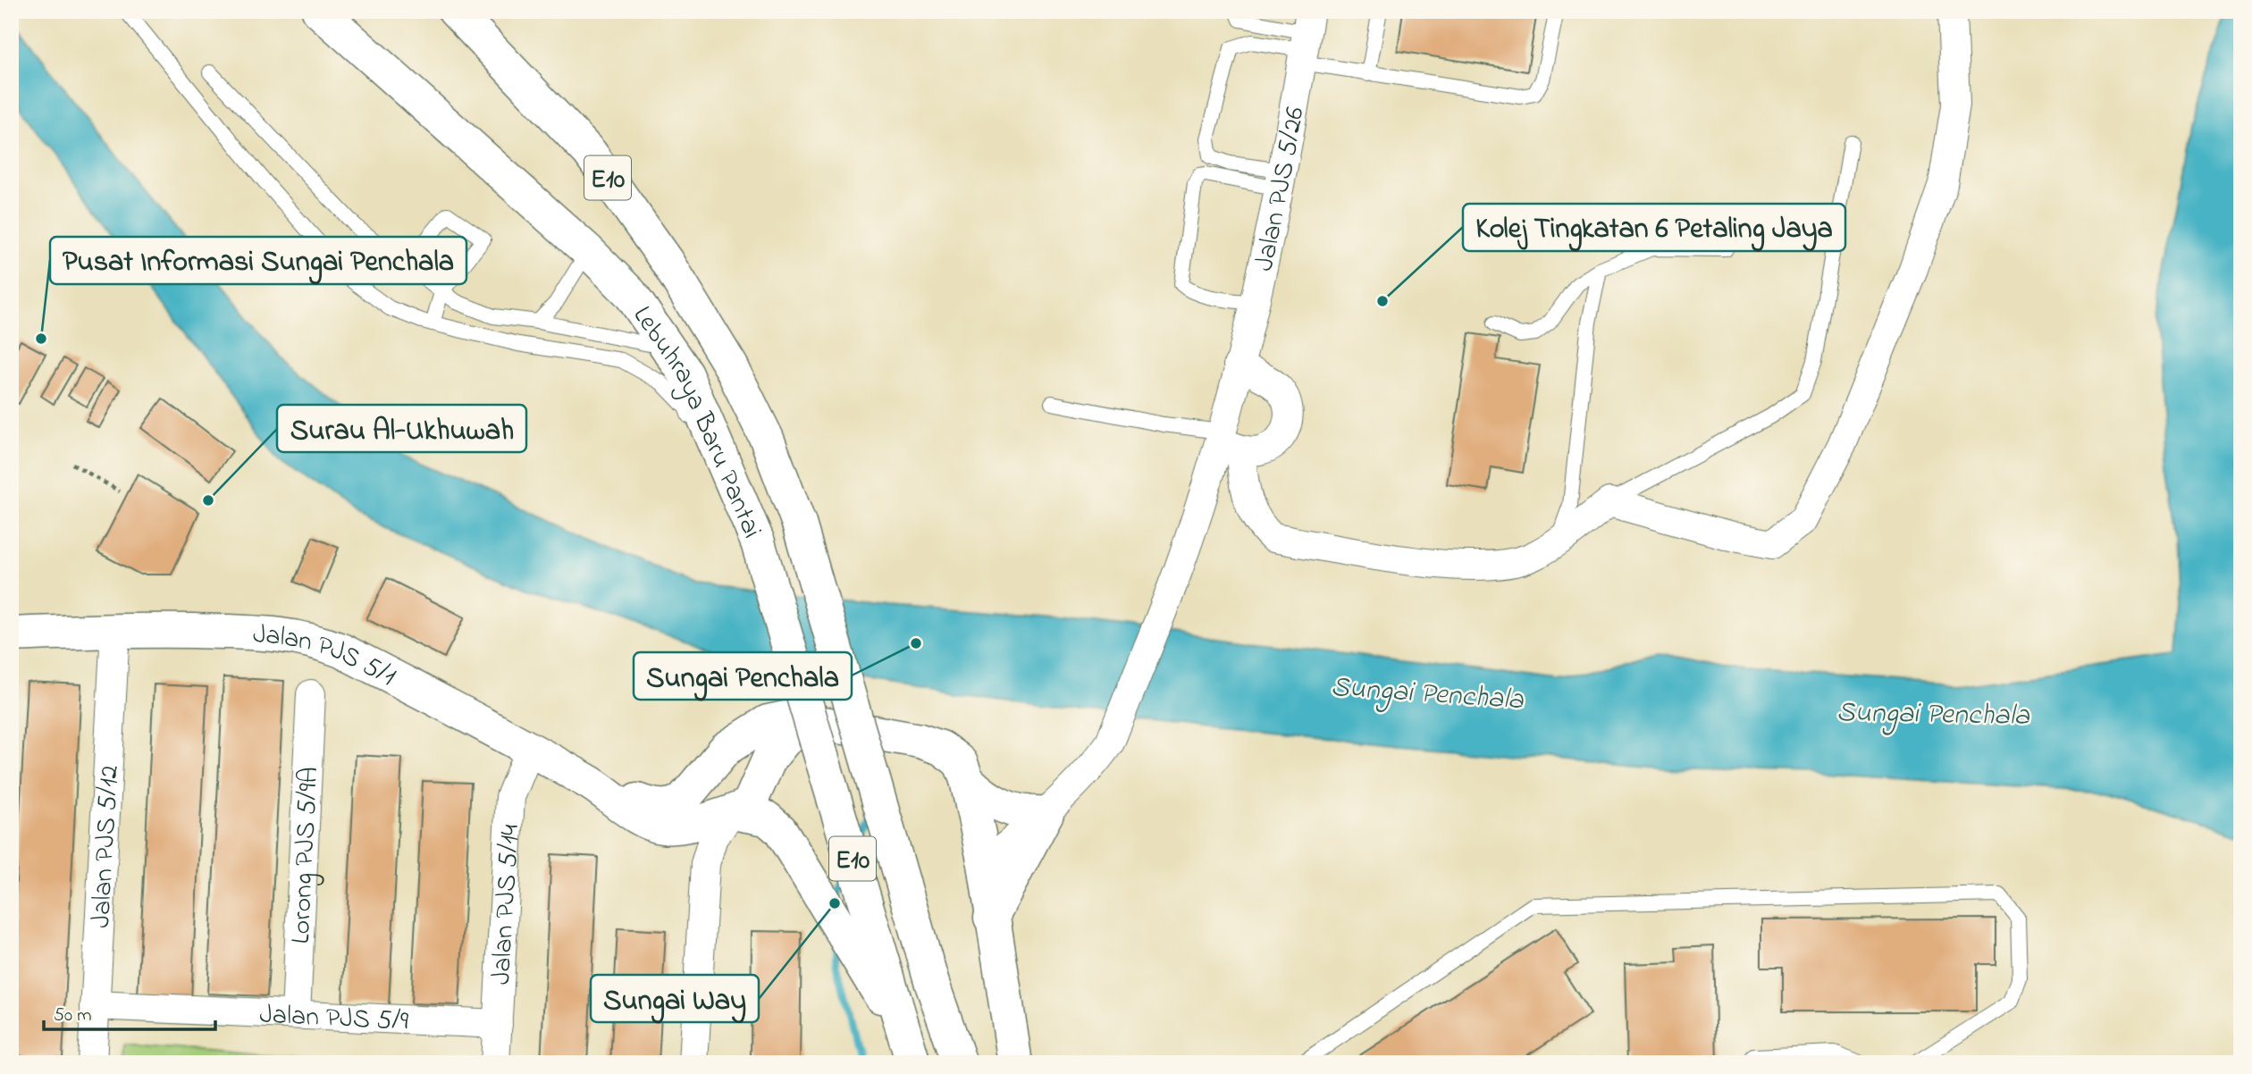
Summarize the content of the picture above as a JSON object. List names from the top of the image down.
{
  "streets": {
    "main road": ["E10", "Lebuhraya Baru Pantai", "Jalan PJS 5/1"],
    "street": [
      "Jalan PJS 5/26",
      "Jalan PJS 5/12",
      "Lorong PJS 5/9A",
      "Jalan PJS 5/14",
      "Jalan PJS 5/9"
    ]
  },
  "crossings": [
    ["Jalan PJS 5/1", "Jalan PJS 5/12"],
    ["Jalan PJS 5/1", "Jalan PJS 5/14"],
    ["Jalan PJS 5/12", "Jalan PJS 5/9"],
    ["Lorong PJS 5/9A", "Jalan PJS 5/9"],
    ["Jalan PJS 5/14", "Jalan PJS 5/9"]
  ],
  "water": ["Sungai Penchala"],
  "places": [
    "Kolej Tingkatan 6 Petaling Jaya",
    "Pusat Informasi Sungai Penchala",
    "Surau Al-Ukhuwah",
    "Sungai Penchala",
    "Sungai Way"
  ],
  "scale_bar": "50 m"
}
